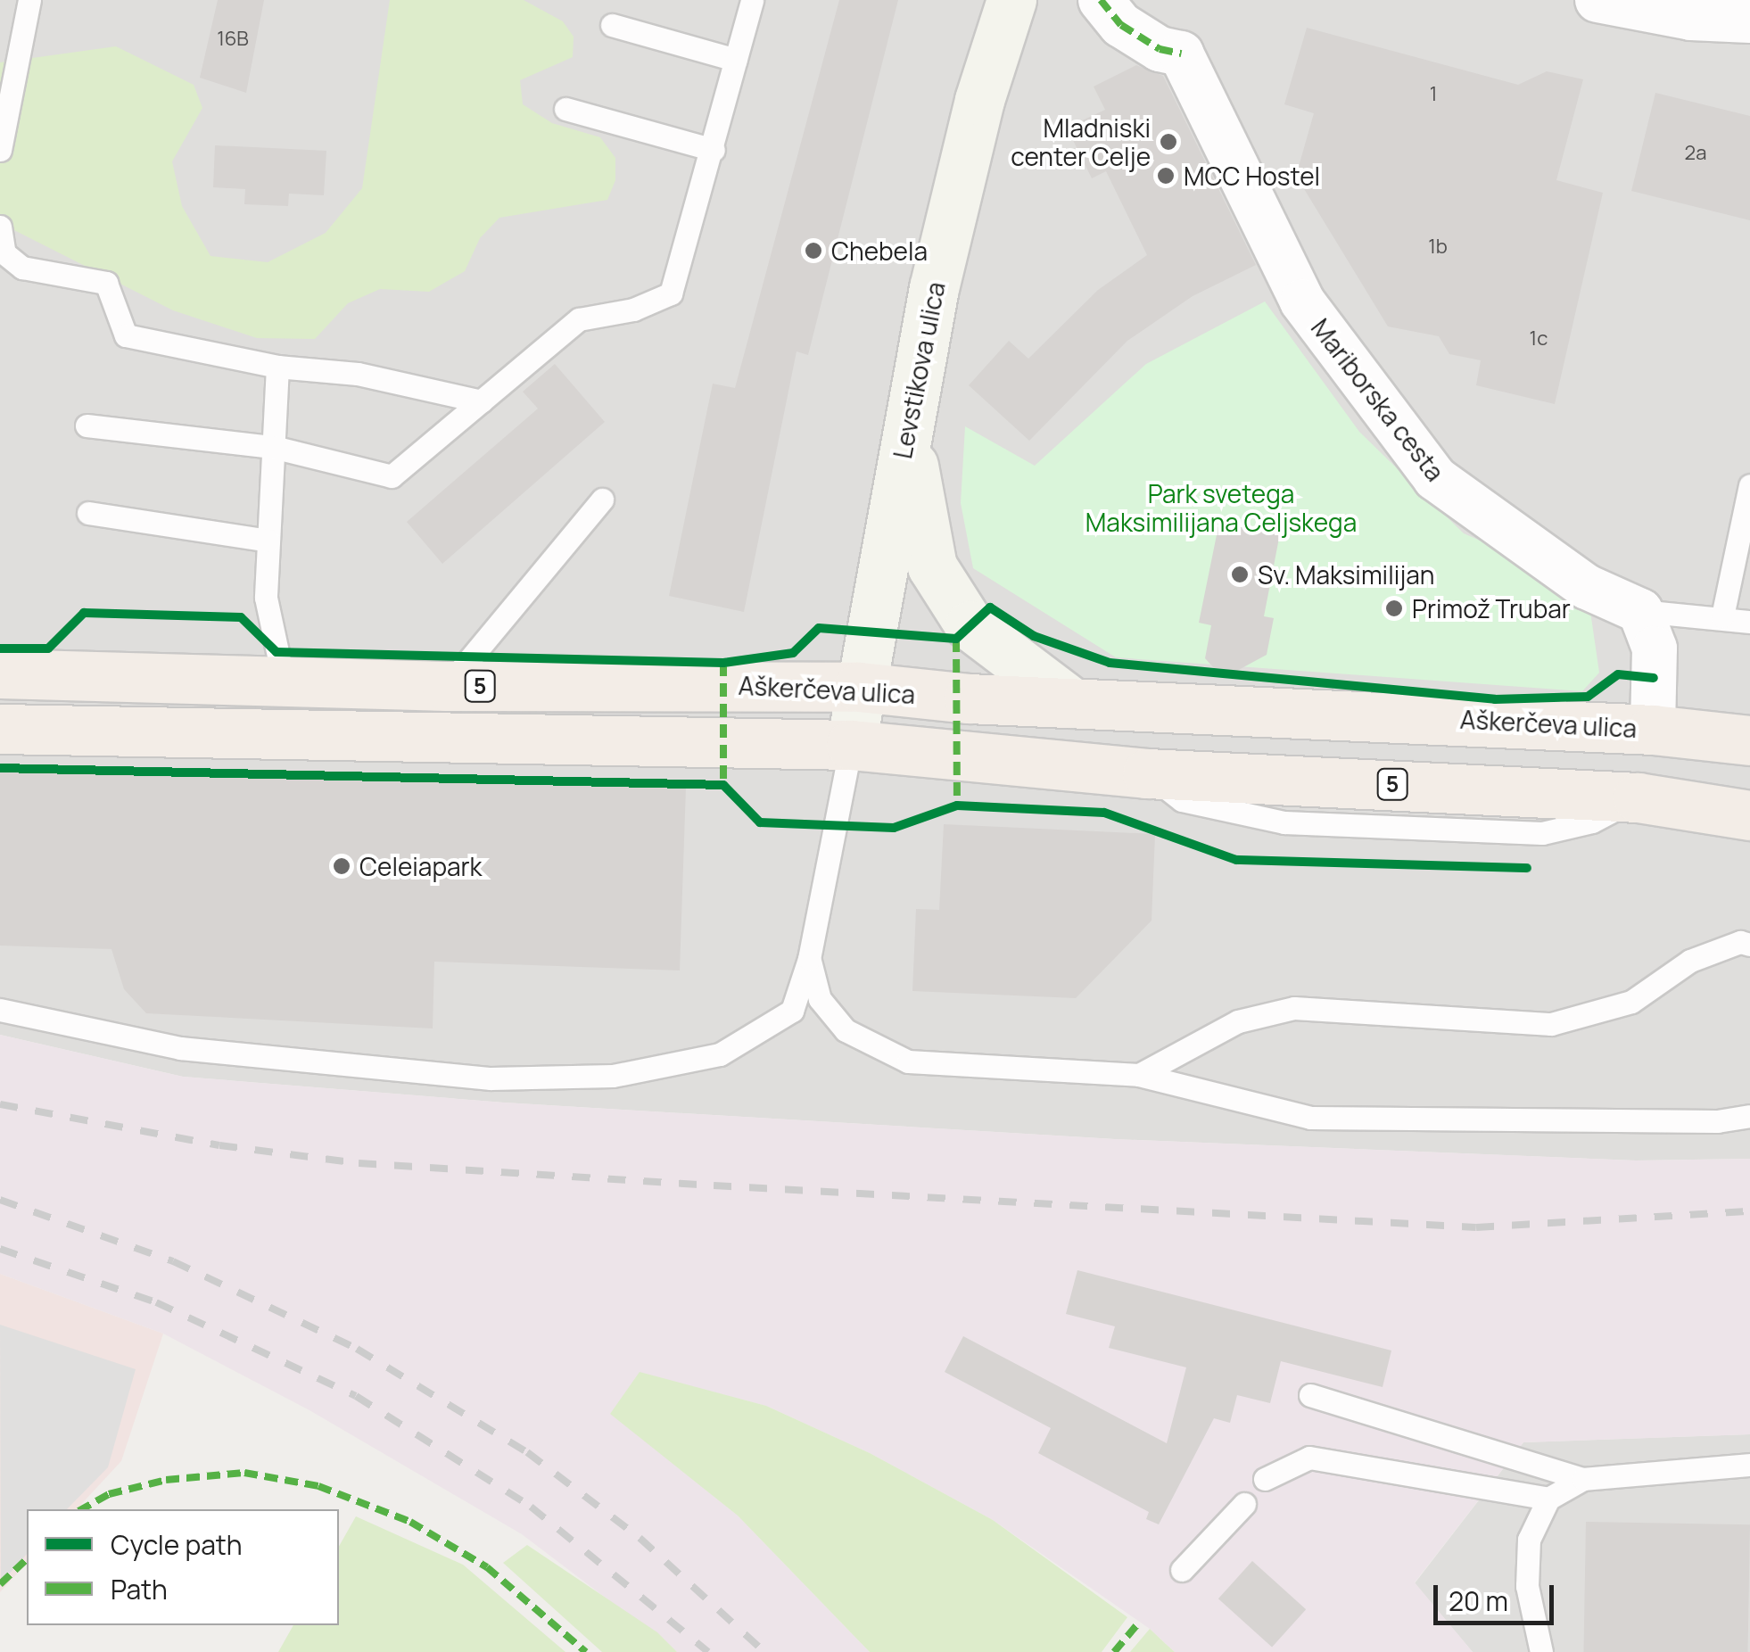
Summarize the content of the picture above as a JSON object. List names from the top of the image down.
{
  "streets": {
    "main road": ["5", "Aškerčeva ulica"],
    "street": ["Levstikova ulica", "Mariborska cesta"]
  },
  "crossings": [
    ["Levstikova ulica", "5"],
    ["Levstikova ulica", "Aškerčeva ulica"],
    ["5", "Aškerčeva ulica"]
  ],
  "parks": ["Park svetega Maksimilijana Celjskega"],
  "places": [
    "Mladniski center Celje",
    "MCC Hostel",
    "Chebela",
    "Sv. Maksimilijan",
    "Primož Trubar",
    "Celeiapark"
  ],
  "house_numbers": [
    "16B",
    "1",
    "2a",
    "1b",
    "1c"
  ],
  "legend": ["Cycle path", "Path"],
  "scale_bar": "20 m"
}
